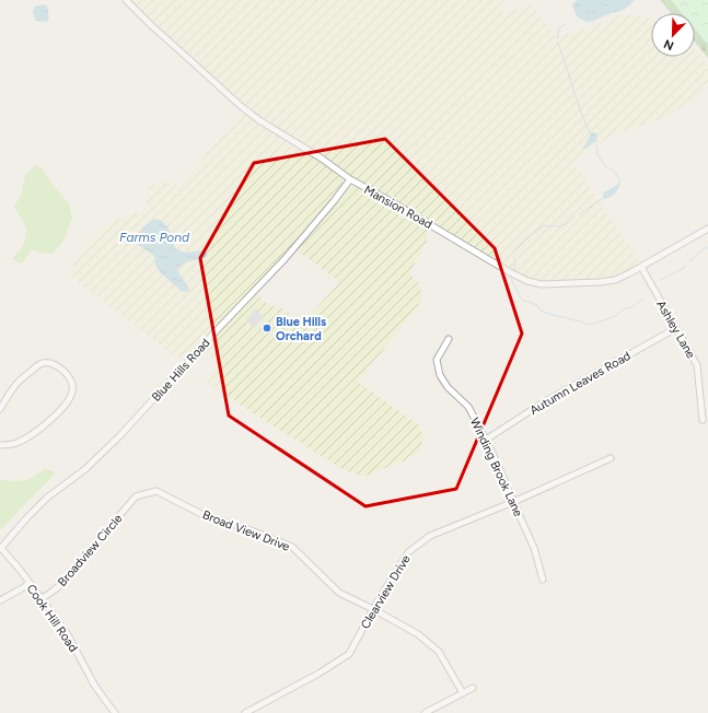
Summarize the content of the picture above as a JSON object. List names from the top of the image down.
{
  "streets": {
    "street": [
      "Mansion Road",
      "Ashley Lane",
      "Blue Hills Road",
      "Autumn Leaves Road",
      "Winding Brook Lane",
      "Broad View Drive",
      "Broadview Circle",
      "Clearview Drive",
      "Cook Hill Road"
    ]
  },
  "crossings": [
    ["Mansion Road", "Ashley Lane"],
    ["Mansion Road", "Blue Hills Road"],
    ["Ashley Lane", "Autumn Leaves Road"],
    ["Blue Hills Road", "Cook Hill Road"],
    ["Autumn Leaves Road", "Winding Brook Lane"],
    ["Winding Brook Lane", "Clearview Drive"],
    ["Broad View Drive", "Broadview Circle"],
    ["Broad View Drive", "Clearview Drive"],
    ["Broadview Circle", "Cook Hill Road"]
  ],
  "water": ["Farms Pond"],
  "places": ["Blue Hills Orchard"],
  "north": "bottom left"
}
